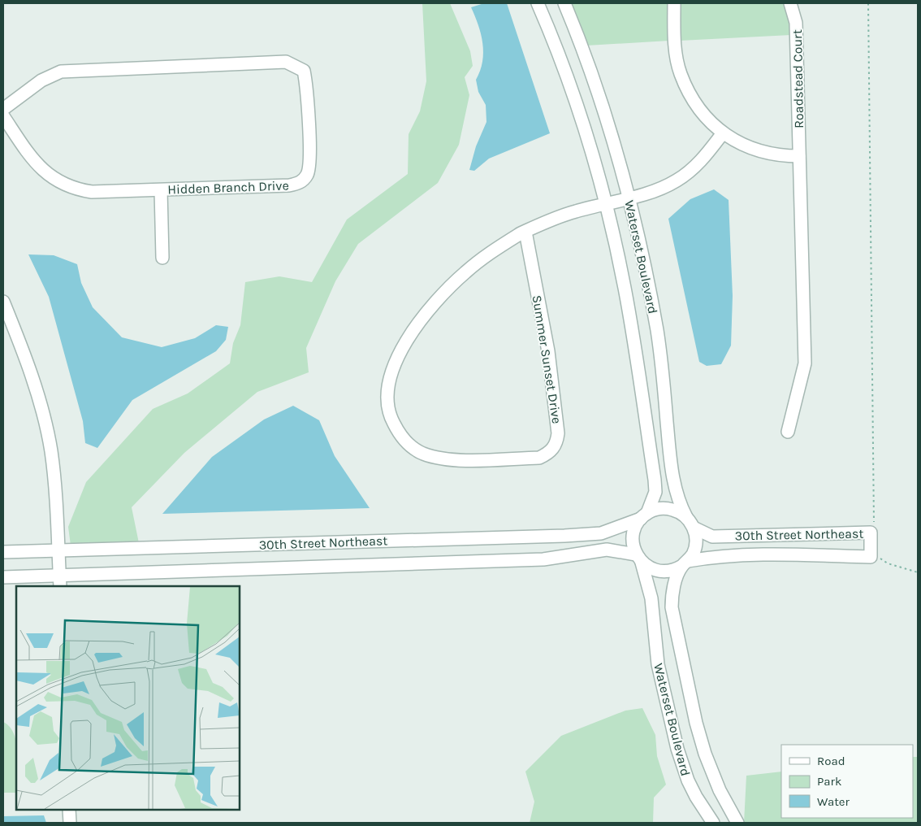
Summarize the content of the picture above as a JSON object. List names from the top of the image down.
{
  "streets": {
    "street": [
      "Roadstead Court",
      "Hidden Branch Drive",
      "Waterset Boulevard",
      "Summer Sunset Drive",
      "30th Street Northeast"
    ]
  },
  "crossings": [
    ["Waterset Boulevard", "Summer Sunset Drive"],
    ["Waterset Boulevard", "30th Street Northeast"]
  ],
  "legend": ["Road", "Park", "Water"]
}
